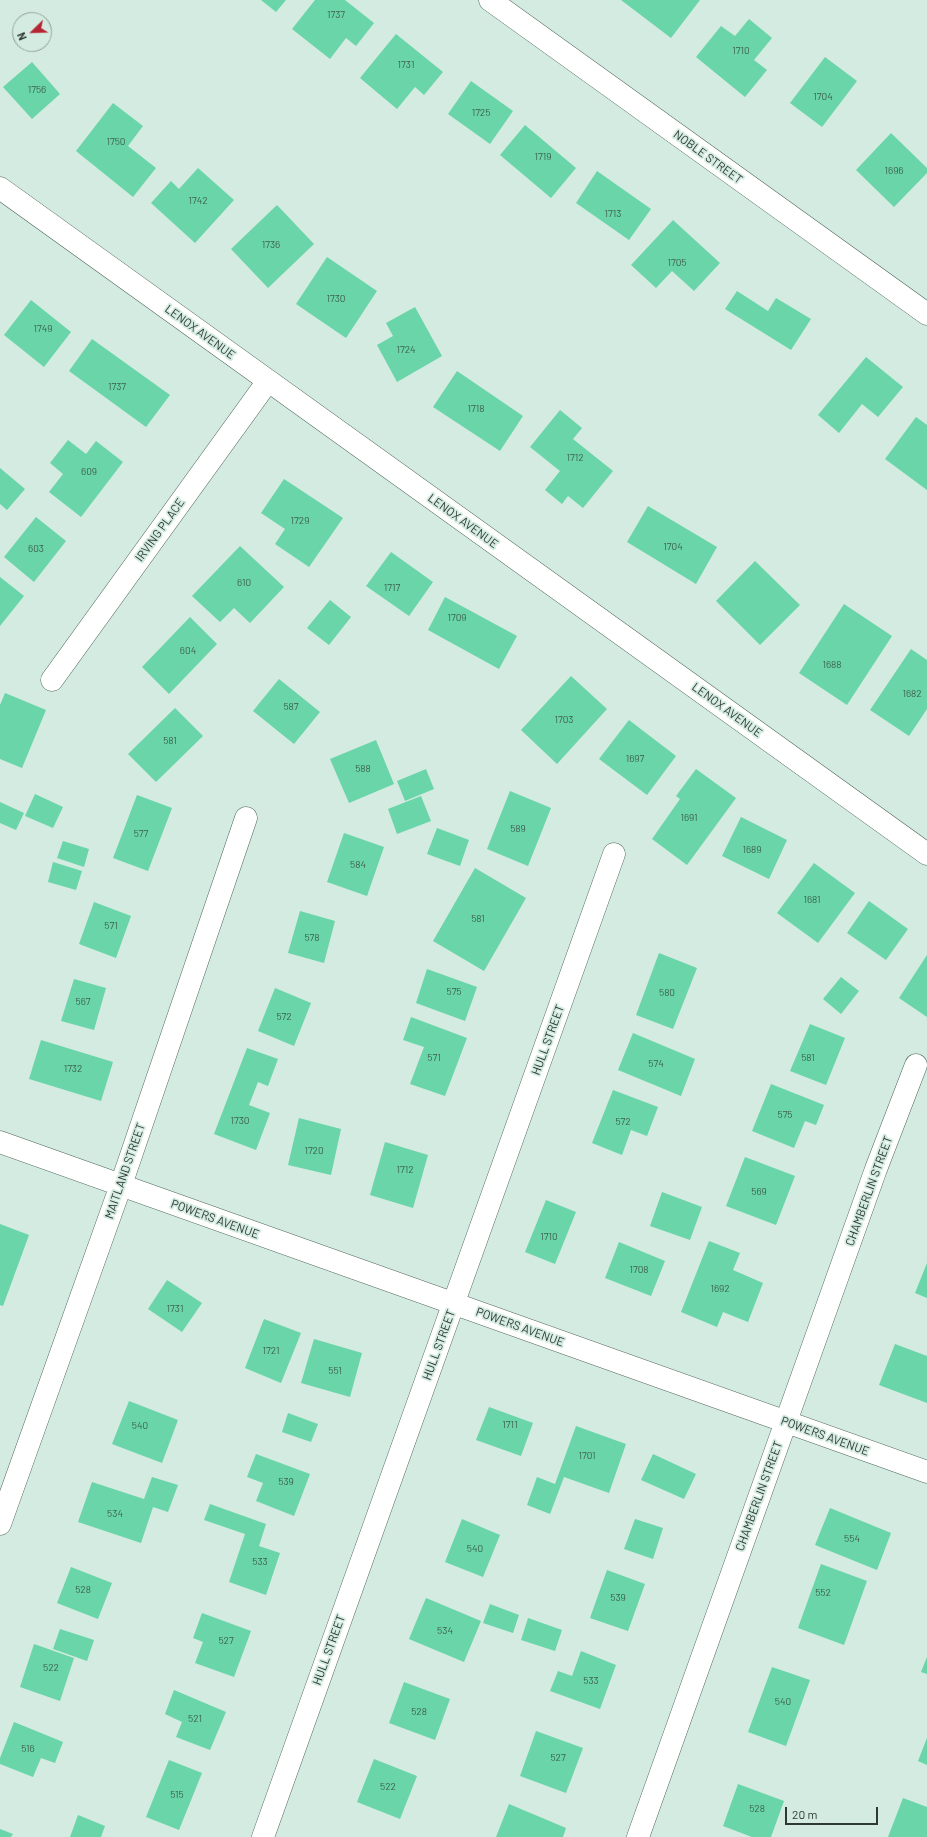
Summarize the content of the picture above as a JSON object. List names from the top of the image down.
{
  "streets": {
    "street": [
      "NOBLE STREET",
      "LENOX AVENUE",
      "IRVING PLACE",
      "HULL STREET",
      "MAITLAND STREET",
      "CHAMBERLIN STREET",
      "POWERS AVENUE"
    ]
  },
  "crossings": [
    ["LENOX AVENUE", "IRVING PLACE"],
    ["HULL STREET", "POWERS AVENUE"],
    ["MAITLAND STREET", "POWERS AVENUE"],
    ["CHAMBERLIN STREET", "POWERS AVENUE"]
  ],
  "house_numbers": [
    "1737",
    "1710",
    "1731",
    "1756",
    "1704",
    "1725",
    "1750",
    "1719",
    "1696",
    "1742",
    "1713",
    "1736",
    "1705",
    "1730",
    "1749",
    "1724",
    "1737",
    "1718",
    "1712",
    "609",
    "1729",
    "1704",
    "603",
    "610",
    "1717",
    "1709",
    "604",
    "1688",
    "1682",
    "587",
    "1703",
    "581",
    "1697",
    "588",
    "1691",
    "589",
    "577",
    "1689",
    "584",
    "1681",
    "581",
    "571",
    "578",
    "575",
    "580",
    "567",
    "572",
    "571",
    "581",
    "574",
    "1732",
    "575",
    "1730",
    "572",
    "1720",
    "1712",
    "569",
    "1710",
    "1708",
    "1692",
    "1731",
    "1721",
    "551",
    "1711",
    "540",
    "1701",
    "539",
    "534",
    "554",
    "540",
    "533",
    "528",
    "552",
    "539",
    "534",
    "527",
    "522",
    "533",
    "540",
    "528",
    "521",
    "516",
    "527",
    "522",
    "515",
    "528"
  ],
  "scale_bar": "20 m",
  "north": "bottom left"
}
